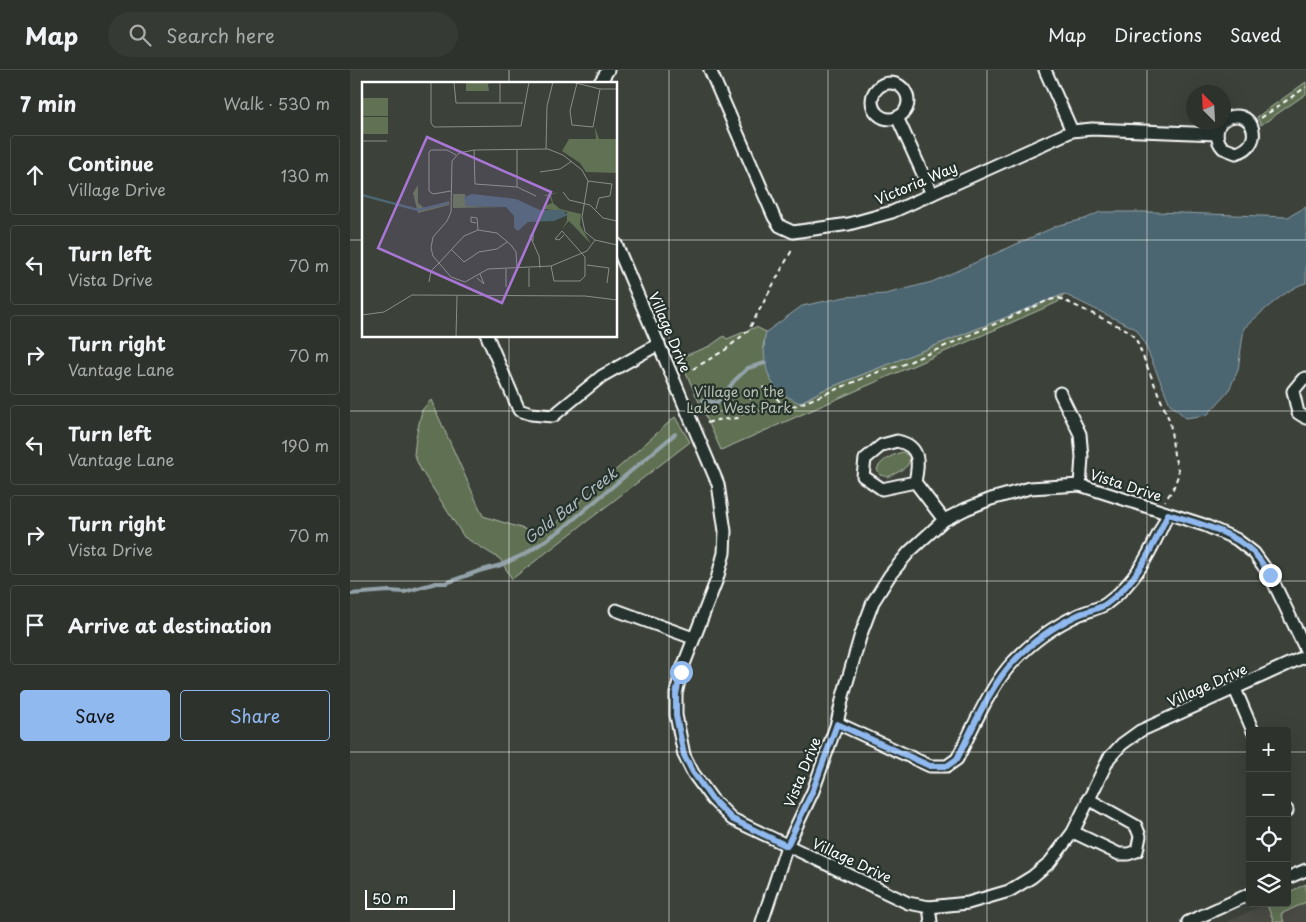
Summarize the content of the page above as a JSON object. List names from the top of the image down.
{
  "streets": {
    "street": ["Victoria Way", "Village Drive", "Vista Drive"]
  },
  "crossings": [
    ["Village Drive", "Vista Drive"]
  ],
  "water": ["Gold Bar Creek"],
  "parks": ["Village on the Lake West Park"],
  "scale_bar": "50 m",
  "north": "top left",
  "page": {
    "header": "Map",
    "search": "Search here",
    "nav": ["Map", "Directions", "Saved"],
    "heading": ["7 min", "Walk · 530 m"],
    "list": [
      ["Continue", "Village Drive", "130 m"],
      ["Turn left", "Vista Drive", "70 m"],
      ["Turn right", "Vantage Lane", "70 m"],
      ["Turn left", "Vantage Lane", "190 m"],
      ["Turn right", "Vista Drive", "70 m"],
      "Arrive at destination"
    ],
    "buttons": ["Save", "Share"],
    "map_buttons": ["+", "−"],
    "scale": "50 m"
  }
}
